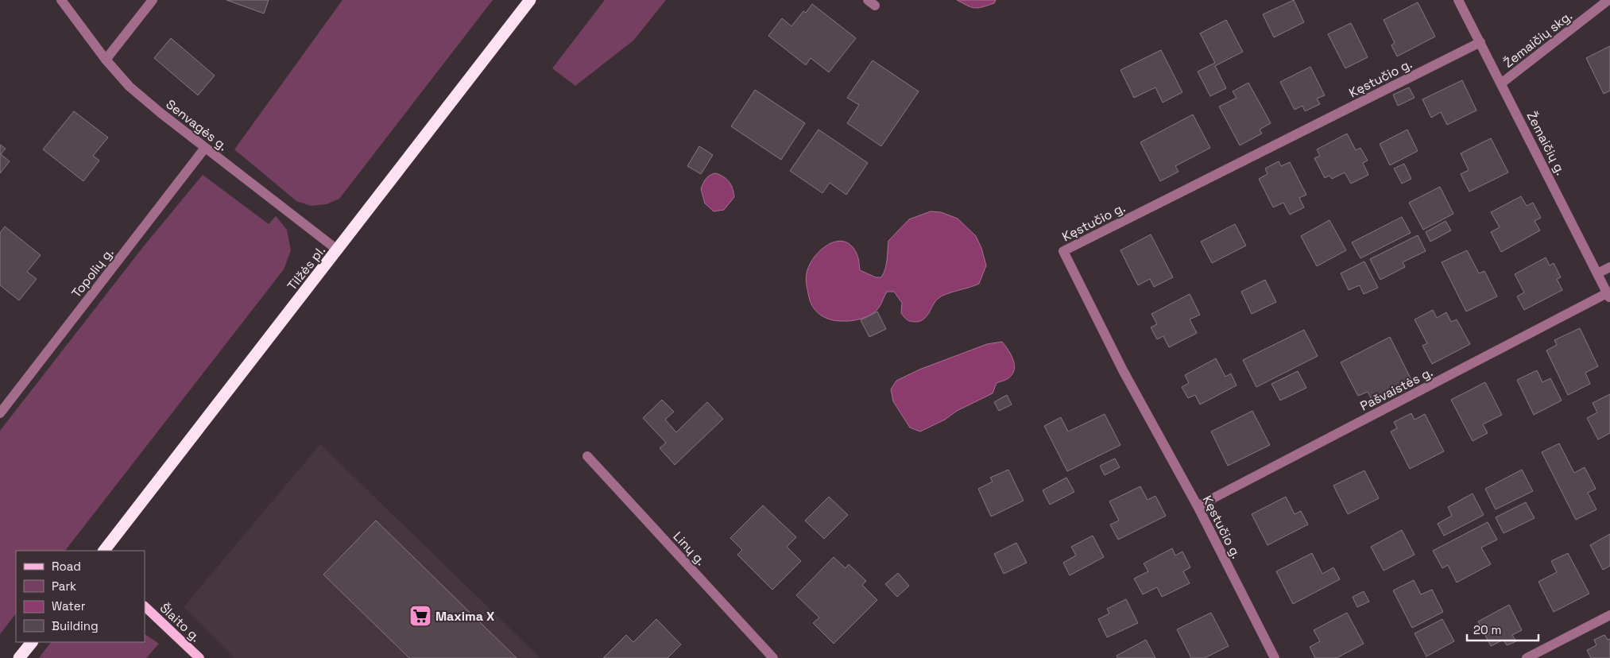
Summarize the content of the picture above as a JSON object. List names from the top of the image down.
{
  "streets": {
    "highway": ["Tilžės pl."],
    "main road": ["Šlaito g."],
    "street": [
      "Žemaičių skg.",
      "Kęstučio g.",
      "Senvagės g.",
      "Žemaičių g.",
      "Topolių g.",
      "Pašvaistės g.",
      "Linų g."
    ]
  },
  "crossings": [
    ["Žemaičių skg.", "Žemaičių g."],
    ["Kęstučio g.", "Žemaičių g."],
    ["Kęstučio g.", "Pašvaistės g."],
    ["Senvagės g.", "Tilžės pl."],
    ["Senvagės g.", "Topolių g."],
    ["Žemaičių g.", "Pašvaistės g."]
  ],
  "places": {
    "supermarket": ["Maxima X"]
  },
  "legend": [
    "Road",
    "Park",
    "Water",
    "Building"
  ],
  "scale_bar": "20 m"
}
